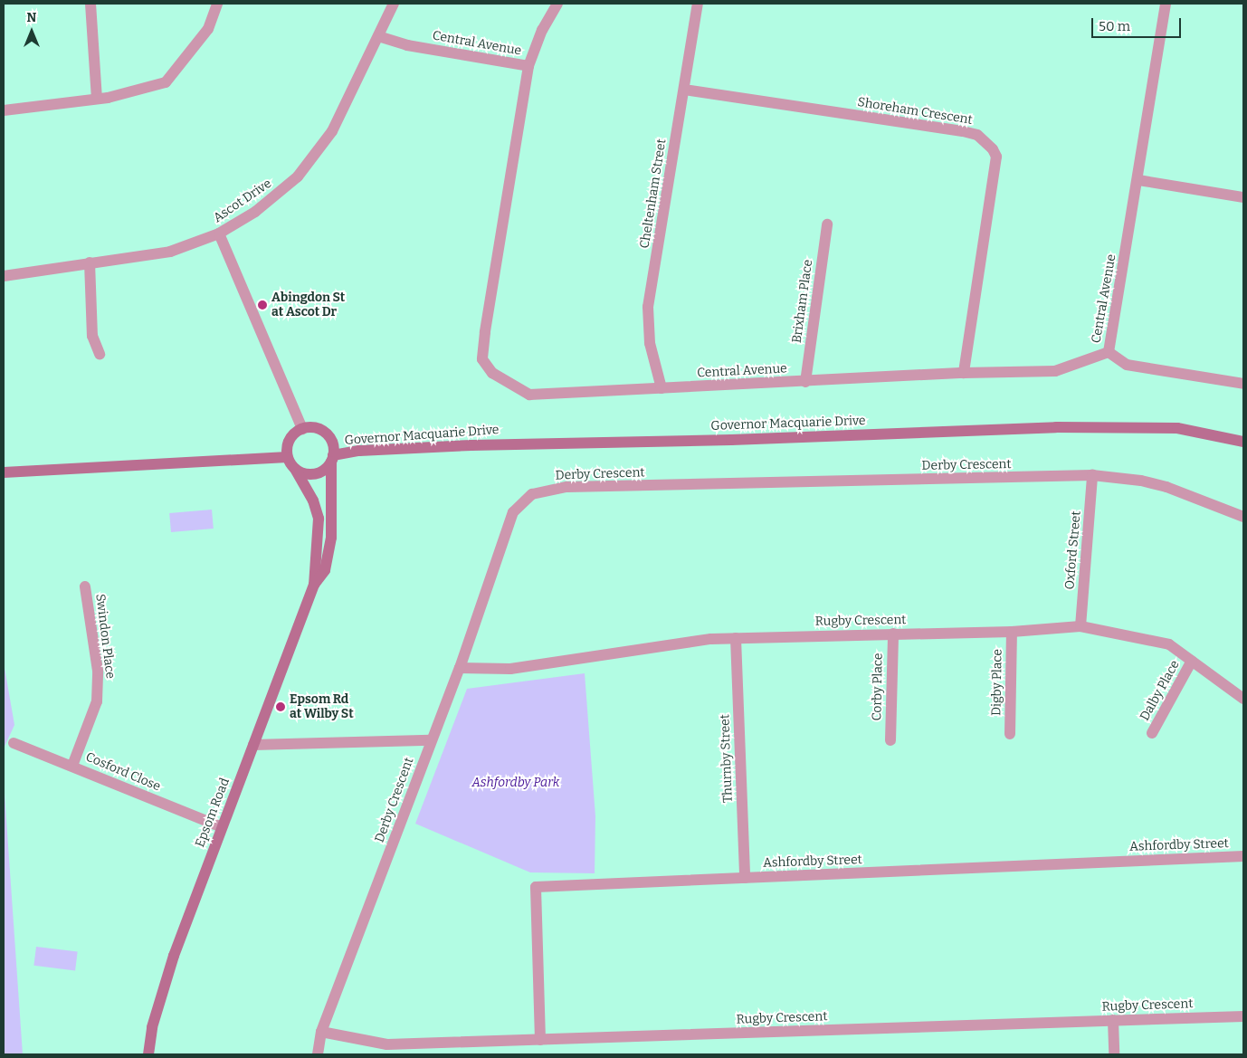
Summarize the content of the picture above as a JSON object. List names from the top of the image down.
{
  "streets": {
    "main road": ["Governor Macquarie Drive", "Epsom Road"],
    "street": [
      "Central Avenue",
      "Shoreham Crescent",
      "Cheltenham Street",
      "Ascot Drive",
      "Brixham Place",
      "Derby Crescent",
      "Oxford Street",
      "Rugby Crescent",
      "Swindon Place",
      "Digby Place",
      "Corby Place",
      "Dalby Place",
      "Thurnby Street",
      "Cosford Close",
      "Ashfordby Street"
    ]
  },
  "crossings": [
    ["Central Avenue", "Shoreham Crescent"],
    ["Central Avenue", "Cheltenham Street"],
    ["Central Avenue", "Ascot Drive"],
    ["Central Avenue", "Brixham Place"],
    ["Shoreham Crescent", "Cheltenham Street"],
    ["Governor Macquarie Drive", "Epsom Road"],
    ["Derby Crescent", "Oxford Street"],
    ["Derby Crescent", "Rugby Crescent"],
    ["Oxford Street", "Rugby Crescent"],
    ["Rugby Crescent", "Digby Place"],
    ["Rugby Crescent", "Corby Place"],
    ["Rugby Crescent", "Dalby Place"],
    ["Rugby Crescent", "Thurnby Street"],
    ["Rugby Crescent", "Ashfordby Street"],
    ["Swindon Place", "Cosford Close"],
    ["Thurnby Street", "Ashfordby Street"],
    ["Cosford Close", "Epsom Road"]
  ],
  "parks": ["Ashfordby Park"],
  "places": ["Abingdon St at Ascot Dr", "Epsom Rd at Wilby St"],
  "scale_bar": "50 m",
  "north": "top"
}
